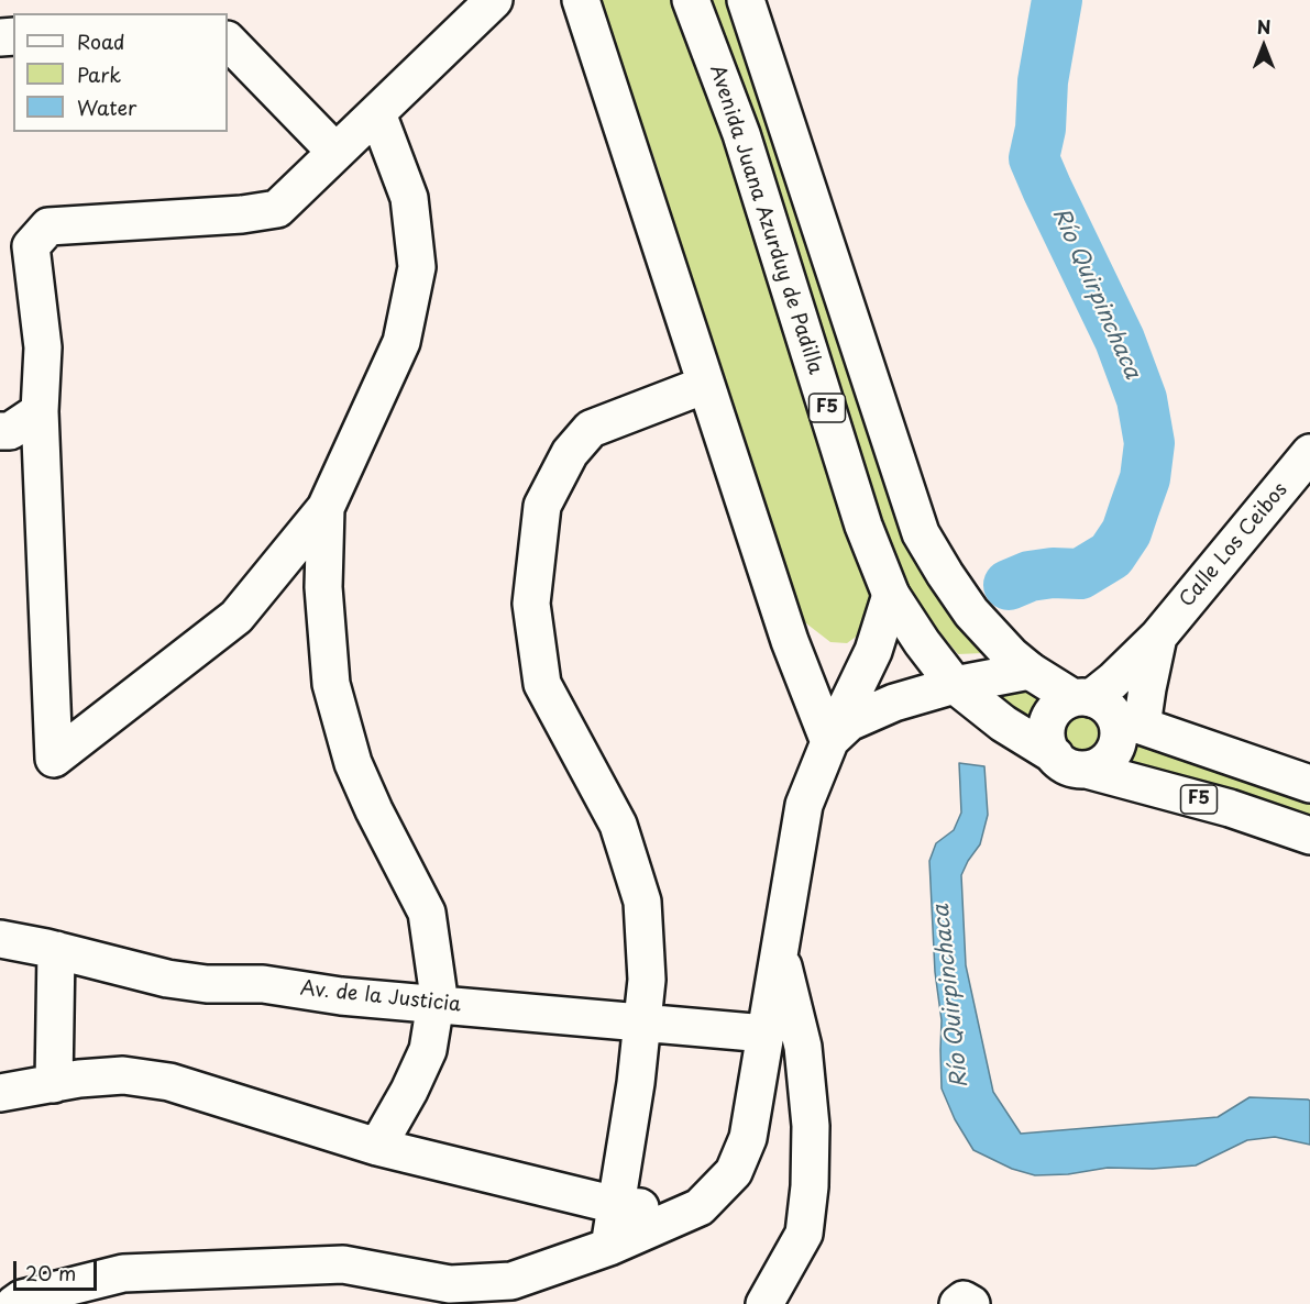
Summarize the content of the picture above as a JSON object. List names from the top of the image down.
{
  "streets": {
    "main road": [
      "Avenida Juana Azurduy de Padilla",
      "F5",
      "Calle Los Ceibos",
      "Av. de la Justicia"
    ]
  },
  "crossings": [
    ["Avenida Juana Azurduy de Padilla", "F5"],
    ["Avenida Juana Azurduy de Padilla", "Calle Los Ceibos"],
    ["F5", "Calle Los Ceibos"]
  ],
  "water": ["Río Quirpinchaca"],
  "legend": ["Road", "Park", "Water"],
  "scale_bar": "20 m",
  "north": "top"
}
